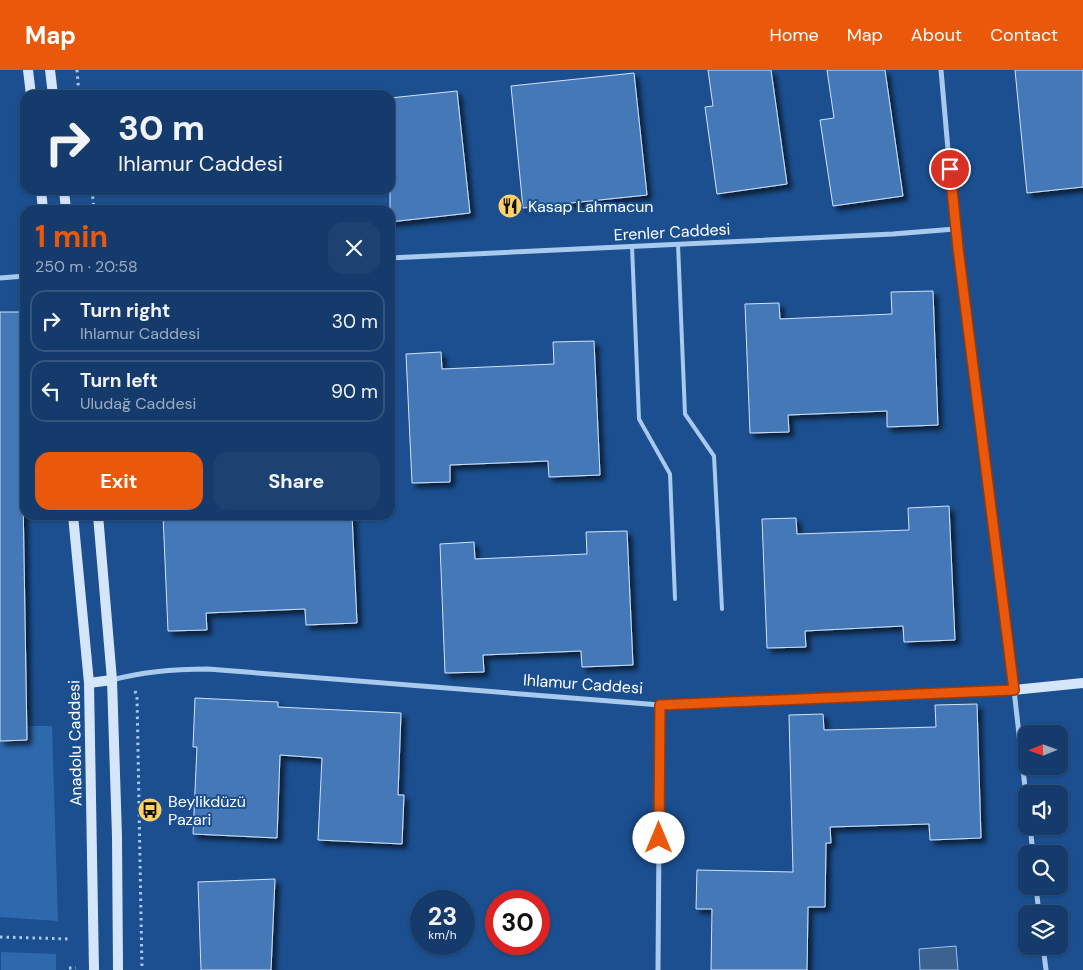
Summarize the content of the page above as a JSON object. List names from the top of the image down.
{
  "streets": {
    "main road": ["Ihlamur Caddesi", "Anadolu Caddesi"],
    "street": ["Erenler Caddesi"]
  },
  "places": {
    "restaurant": ["Kasap Lahmacun"],
    "bus stop": ["Beylikdüzü Pazari"]
  },
  "north": "left",
  "page": {
    "header": "Map",
    "nav": [
      "Home",
      "Map",
      "About",
      "Contact"
    ],
    "turn": ["30 m", "Ihlamur Caddesi"],
    "heading": ["1 min", "250 m · 20:58"],
    "list": [
      {
        "name": "Turn right",
        "note": "Ihlamur Caddesi",
        "value": "30 m"
      },
      {
        "name": "Turn left",
        "note": "Uludağ Caddesi",
        "value": "90 m"
      }
    ],
    "buttons": ["Exit", "Share"],
    "speed": "23 km/h",
    "limit": "30"
  }
}
